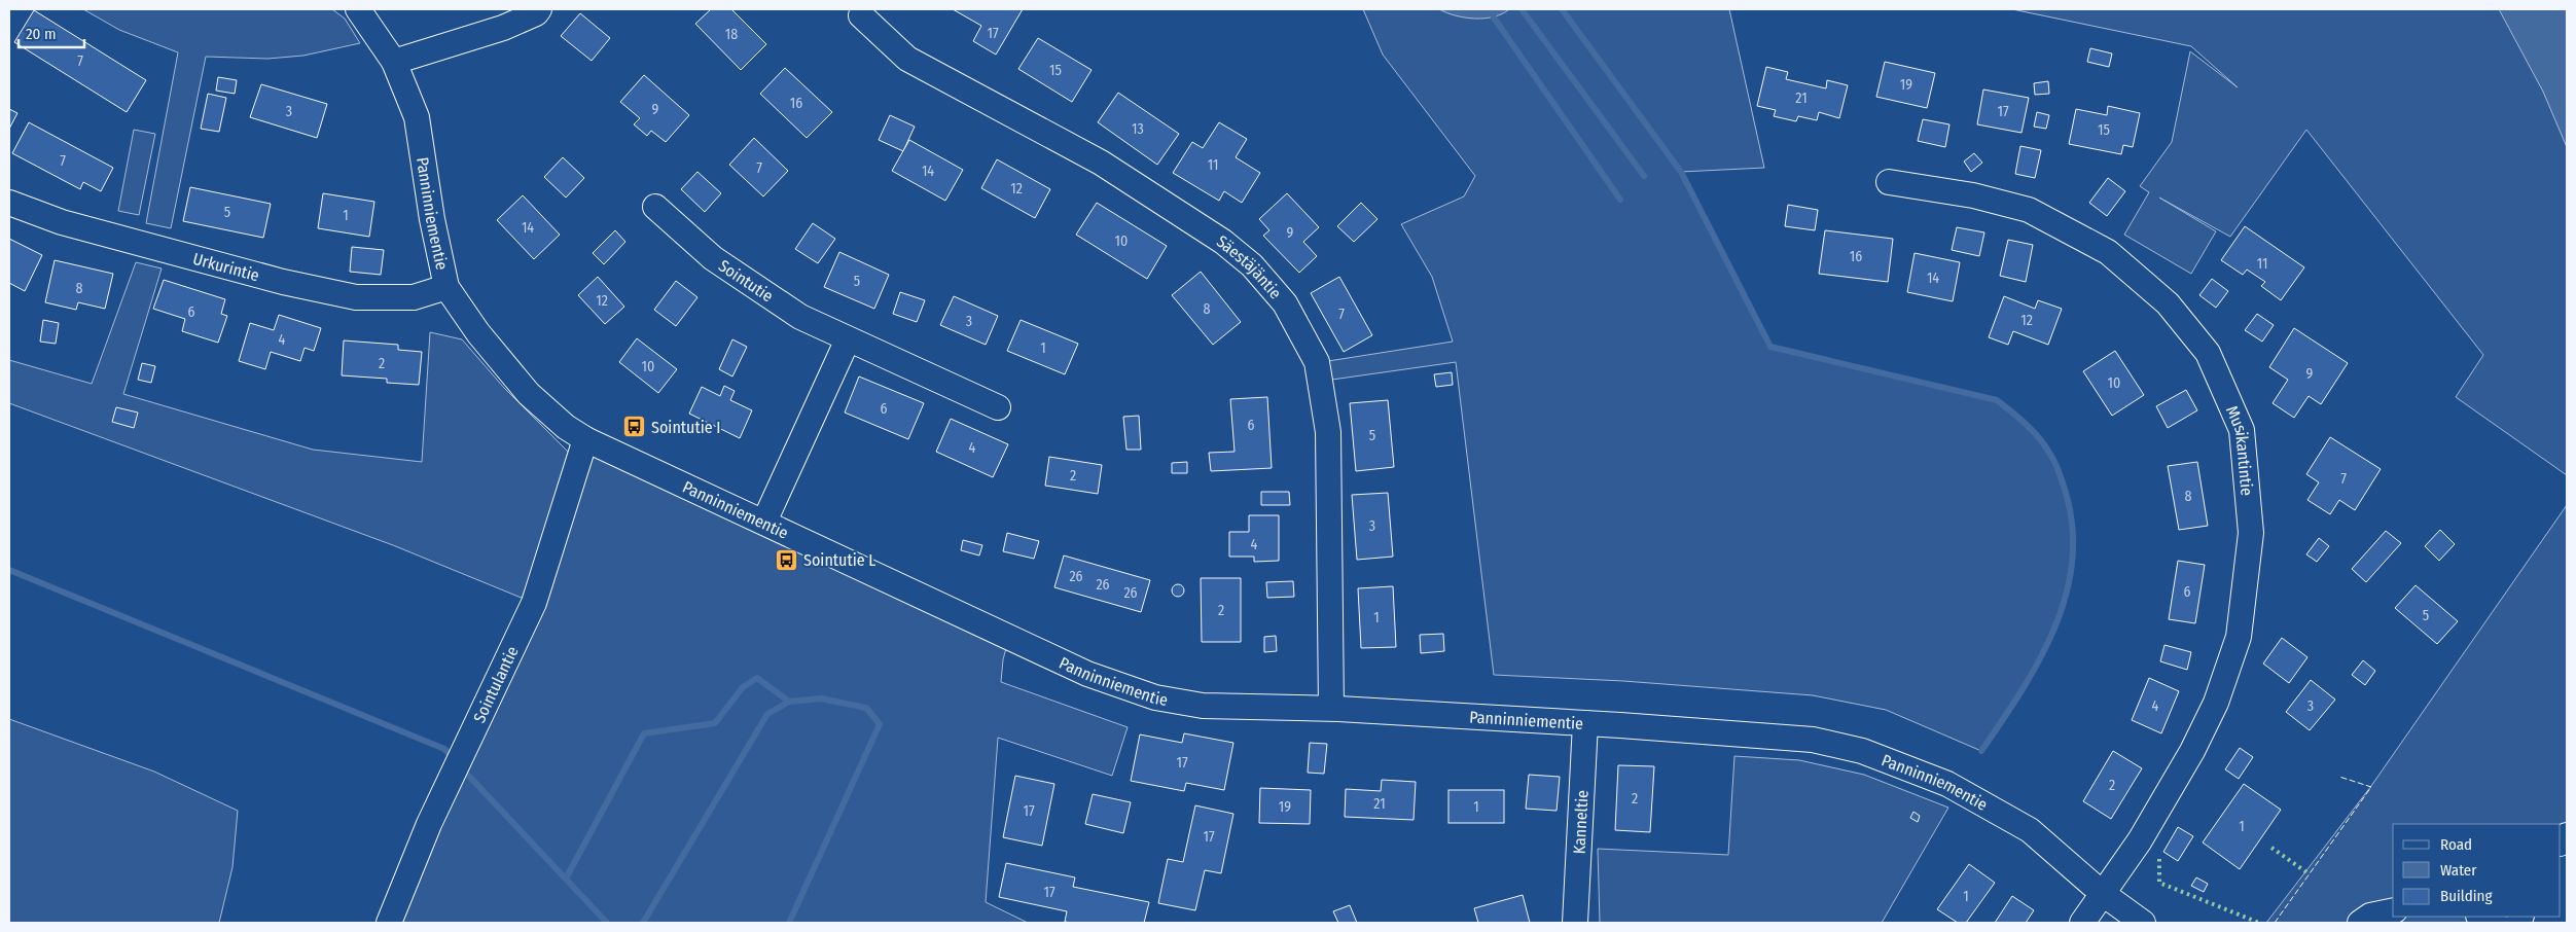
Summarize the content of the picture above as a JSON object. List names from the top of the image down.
{
  "streets": {
    "street": [
      "Panninniementie",
      "Urkurintie",
      "Säestäjäntie",
      "Sointutie",
      "Musikantintie",
      "Sointulantie",
      "Kanneltie"
    ]
  },
  "crossings": [
    ["Panninniementie", "Urkurintie"],
    ["Panninniementie", "Säestäjäntie"],
    ["Panninniementie", "Musikantintie"],
    ["Panninniementie", "Sointulantie"],
    ["Panninniementie", "Kanneltie"]
  ],
  "places": {
    "bus stop": ["Sointutie I", "Sointutie L"]
  },
  "house_numbers": [
    "17",
    "18",
    "7",
    "15",
    "19",
    "21",
    "16",
    "9",
    "3",
    "17",
    "13",
    "15",
    "7",
    "11",
    "7",
    "14",
    "12",
    "5",
    "1",
    "14",
    "9",
    "10",
    "16",
    "11",
    "14",
    "5",
    "8",
    "12",
    "8",
    "6",
    "7",
    "12",
    "3",
    "4",
    "1",
    "2",
    "10",
    "9",
    "10",
    "6",
    "6",
    "5",
    "4",
    "2",
    "7",
    "8",
    "3",
    "4",
    "26",
    "26",
    "6",
    "26",
    "2",
    "5",
    "1",
    "4",
    "3",
    "17",
    "2",
    "2",
    "21",
    "19",
    "1",
    "17",
    "1",
    "17",
    "17",
    "1"
  ],
  "legend": ["Road", "Water", "Building"],
  "scale_bar": "20 m"
}
